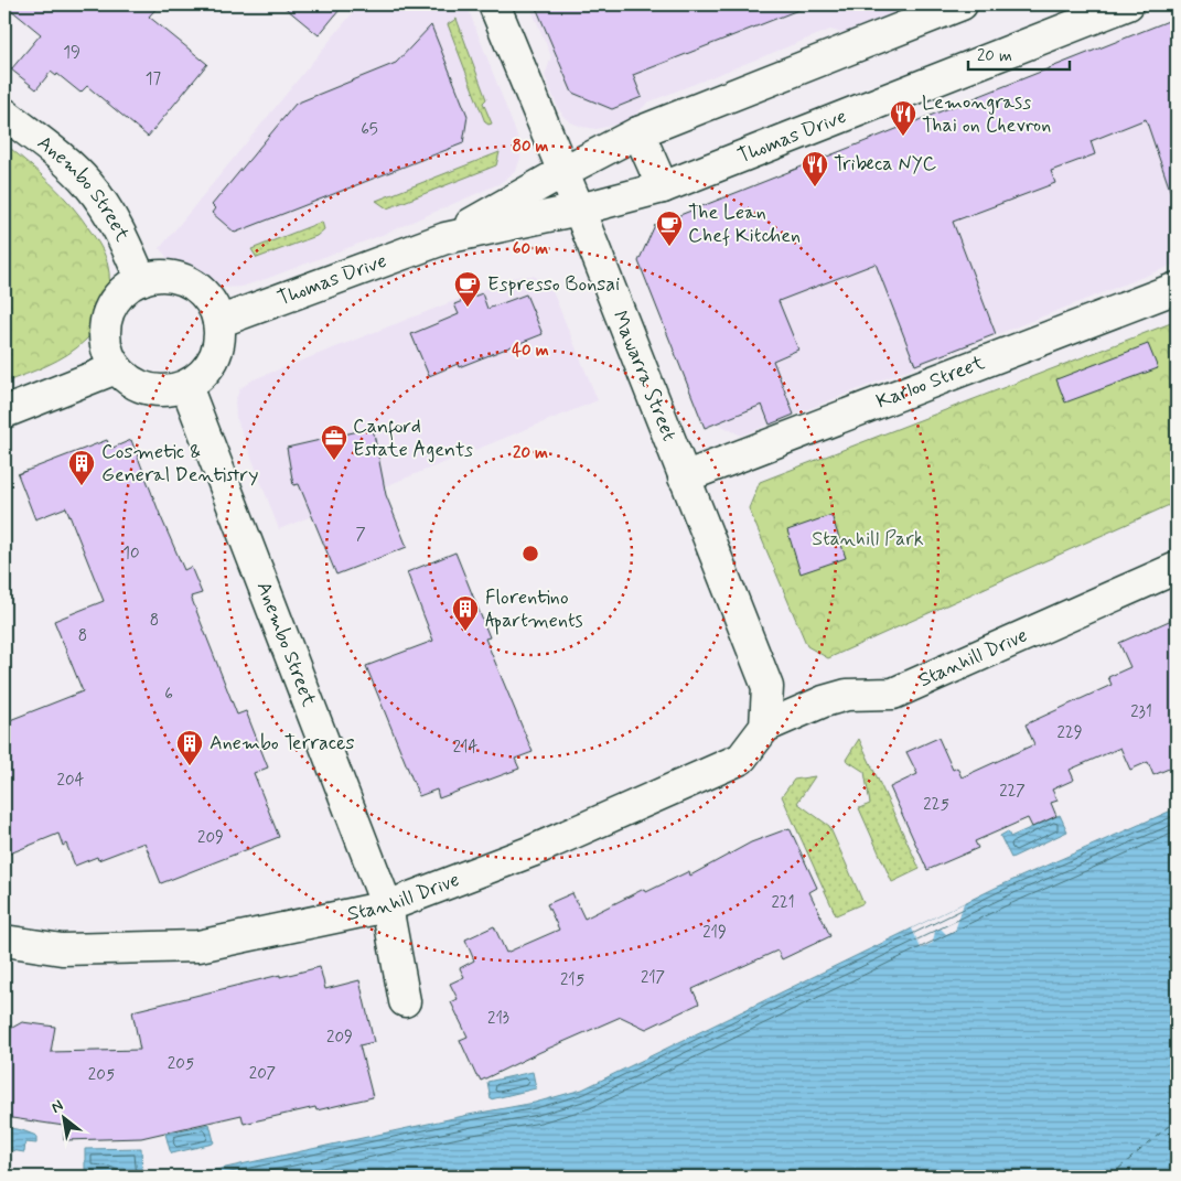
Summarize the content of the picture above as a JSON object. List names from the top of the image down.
{
  "streets": {
    "street": [
      "Thomas Drive",
      "Anembo Street",
      "Mawarra Street",
      "Karloo Street",
      "Stanhill Drive"
    ]
  },
  "crossings": [
    ["Thomas Drive", "Anembo Street"],
    ["Thomas Drive", "Mawarra Street"],
    ["Anembo Street", "Stanhill Drive"],
    ["Mawarra Street", "Karloo Street"],
    ["Mawarra Street", "Stanhill Drive"]
  ],
  "parks": ["Stanhill Park"],
  "places": {
    "restaurant": ["Lemongrass Thai on Chevron", "Tribeca NYC"],
    "cafe": ["The Lean Chef Kitchen", "Espresso Bonsai"],
    "office": ["Canford Estate Agents"],
    "building": ["Cosmetic & General Dentistry", "Florentino Apartments", "Anembo Terraces"]
  },
  "house_numbers": [
    "19",
    "17",
    "65",
    "7",
    "10",
    "8",
    "8",
    "6",
    "231",
    "229",
    "214",
    "204",
    "227",
    "225",
    "209",
    "221",
    "219",
    "217",
    "215",
    "213",
    "209",
    "205",
    "207",
    "205"
  ],
  "scale_bar": "20 m",
  "north": "top left",
  "rings": [
    "80 m",
    "60 m",
    "40 m",
    "20 m"
  ]
}
